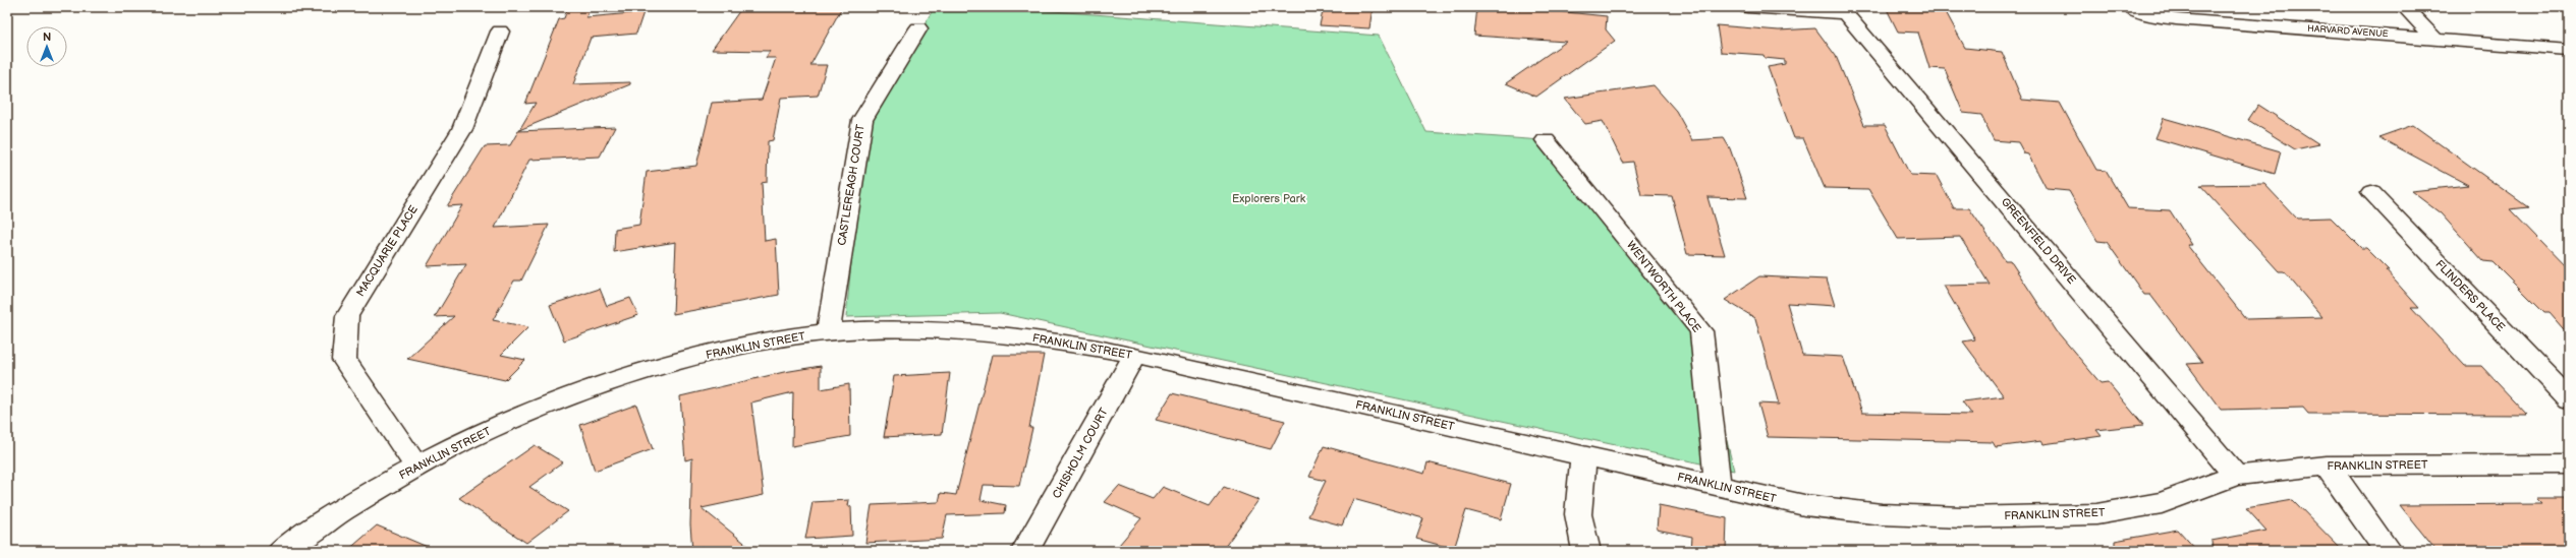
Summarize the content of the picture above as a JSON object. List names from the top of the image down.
{
  "streets": {
    "street": [
      "HARVARD AVENUE",
      "CASTLEREAGH COURT",
      "GREENFIELD DRIVE",
      "MACQUARIE PLACE",
      "WENTWORTH PLACE",
      "FLINDERS PLACE",
      "FRANKLIN STREET",
      "CHISHOLM COURT"
    ]
  },
  "crossings": [
    ["CASTLEREAGH COURT", "FRANKLIN STREET"],
    ["GREENFIELD DRIVE", "FRANKLIN STREET"],
    ["MACQUARIE PLACE", "FRANKLIN STREET"],
    ["WENTWORTH PLACE", "FRANKLIN STREET"],
    ["FRANKLIN STREET", "CHISHOLM COURT"]
  ],
  "parks": ["Explorers Park"],
  "north": "top"
}
